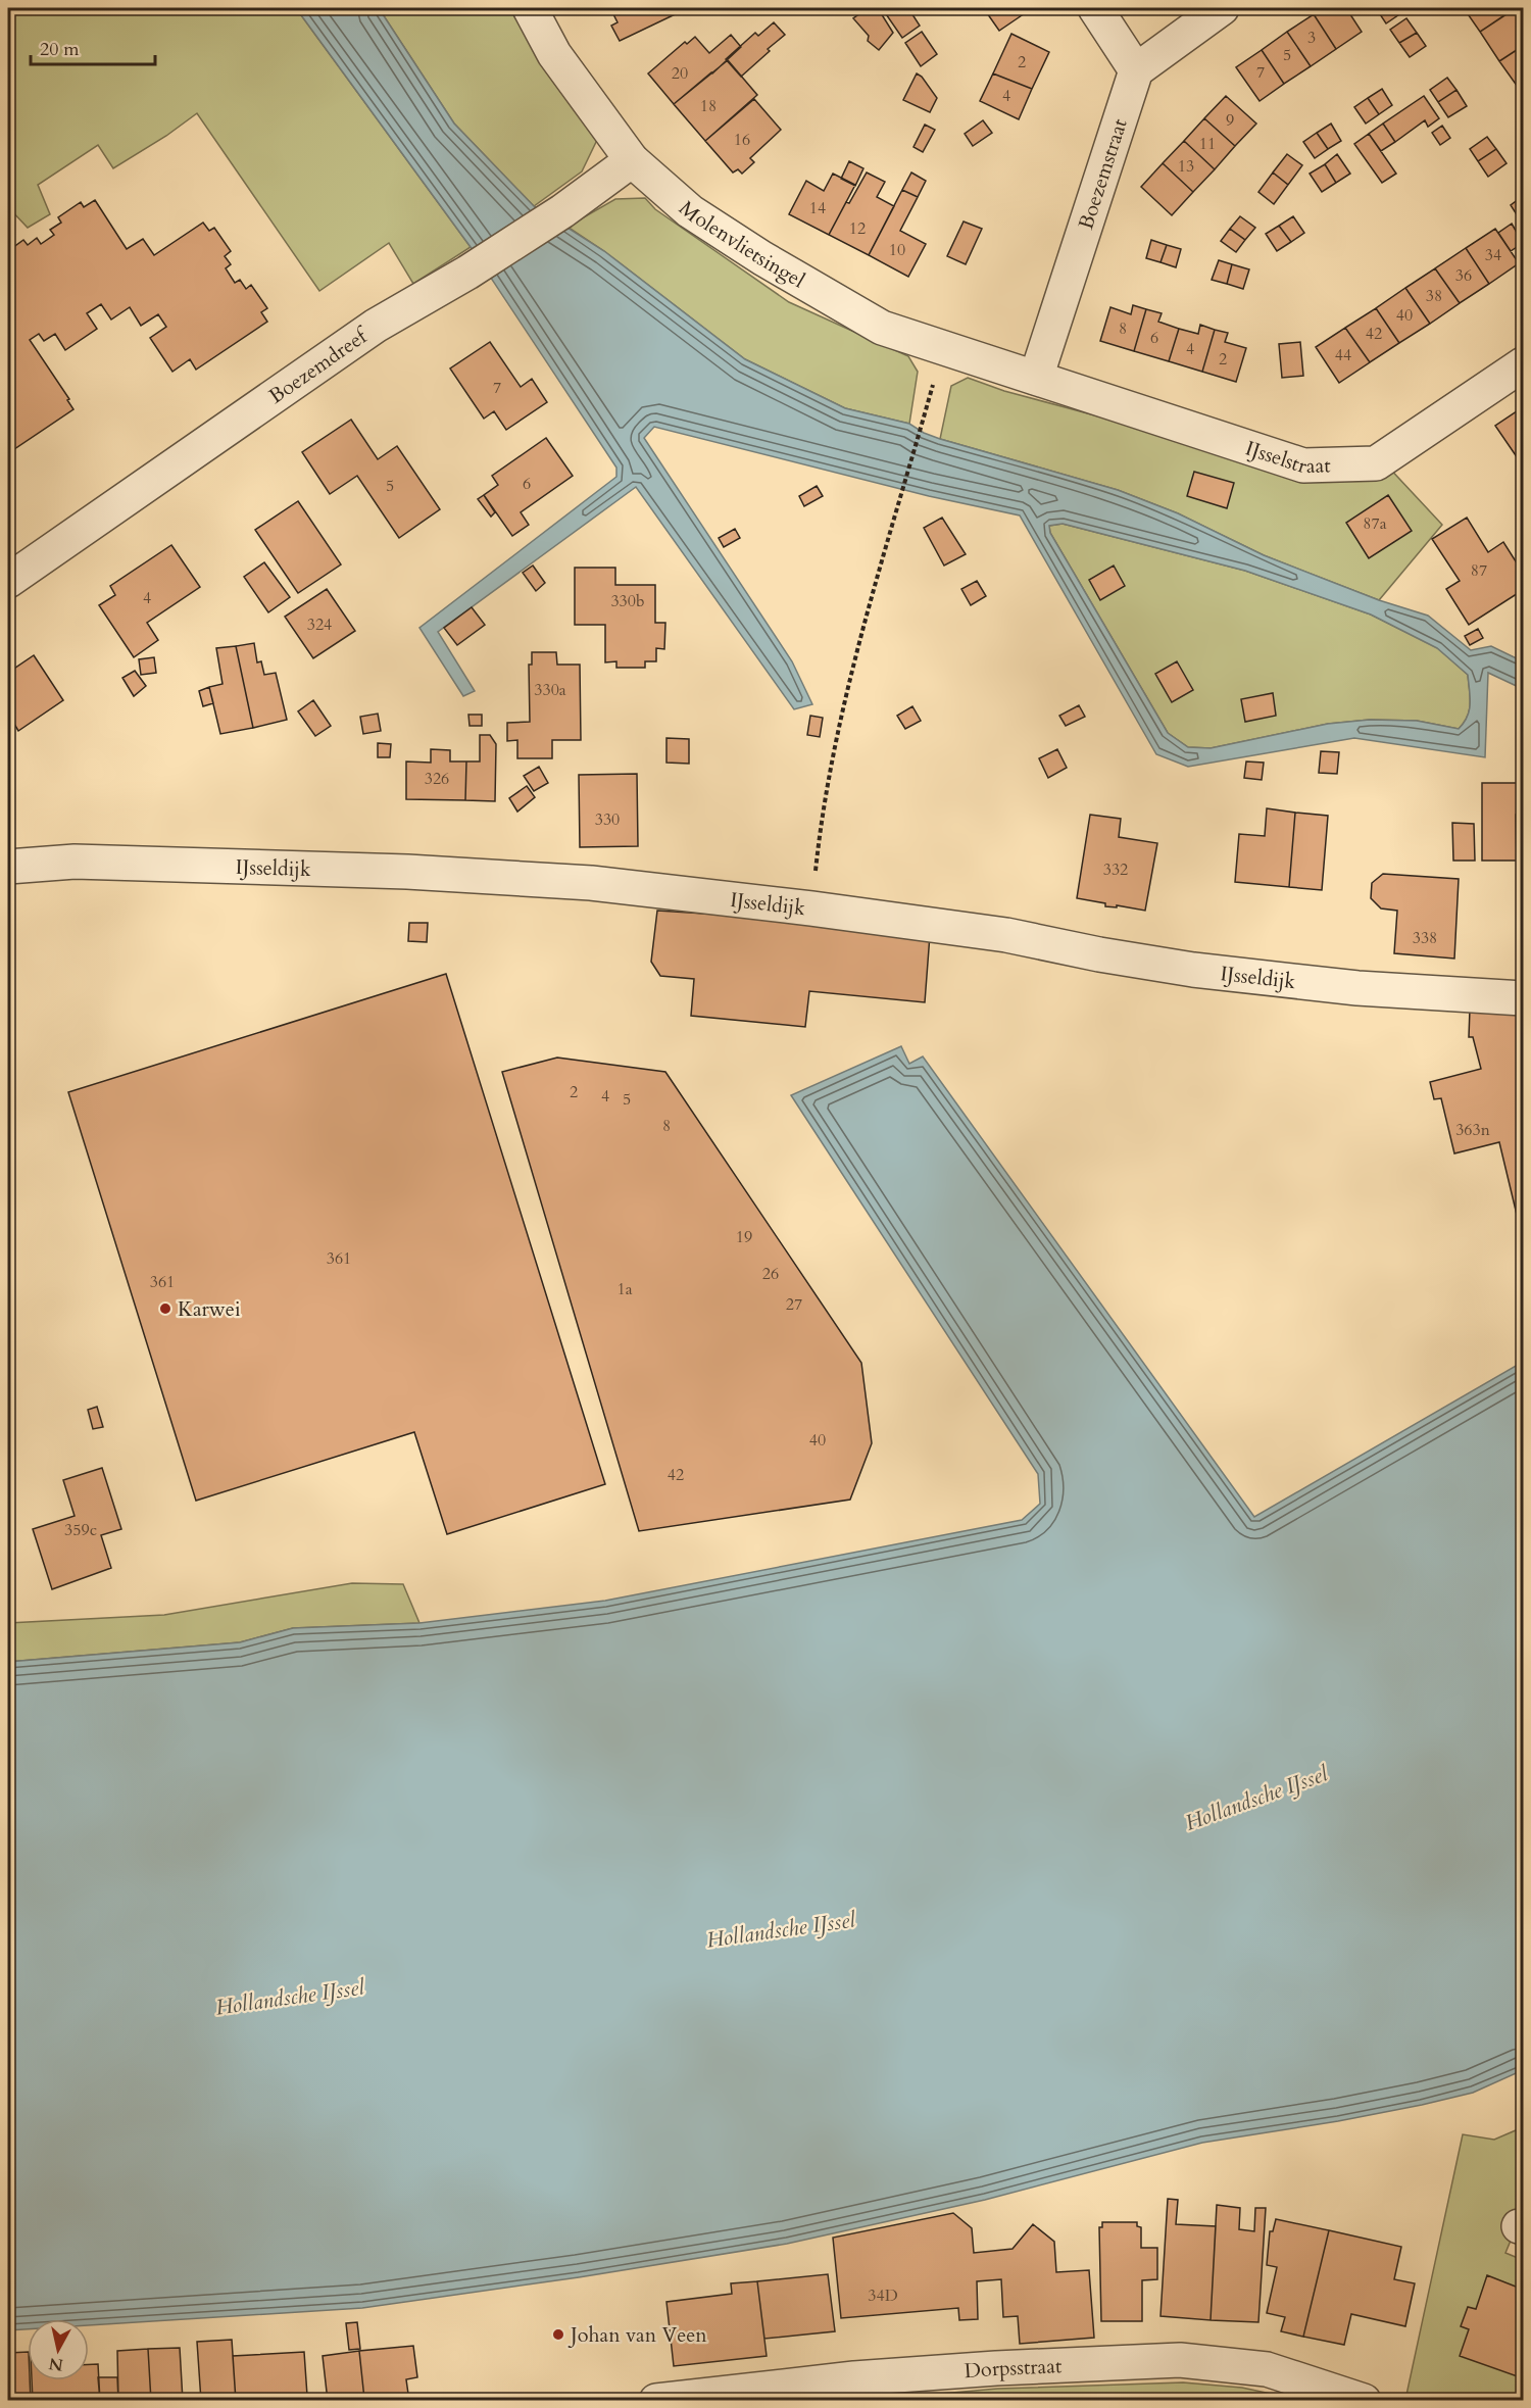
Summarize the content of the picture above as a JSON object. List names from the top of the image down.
{
  "streets": {
    "street": [
      "Boezemstraat",
      "Molenvlietsingel",
      "Boezemdreef",
      "IJsselstraat",
      "IJsseldijk",
      "Dorpsstraat"
    ]
  },
  "crossings": [
    ["Boezemstraat", "Molenvlietsingel"],
    ["Boezemstraat", "IJsselstraat"],
    ["Molenvlietsingel", "Boezemdreef"],
    ["Molenvlietsingel", "IJsselstraat"]
  ],
  "water": ["Hollandsche IJssel"],
  "places": ["Karwei", "Johan van Veen"],
  "house_numbers": [
    "3",
    "5",
    "2",
    "7",
    "20",
    "4",
    "18",
    "9",
    "16",
    "11",
    "13",
    "14",
    "12",
    "10",
    "34",
    "36",
    "38",
    "40",
    "8",
    "42",
    "6",
    "4",
    "44",
    "2",
    "7",
    "6",
    "5",
    "87a",
    "87",
    "4",
    "330b",
    "324",
    "330a",
    "326",
    "330",
    "332",
    "338",
    "2",
    "4",
    "5",
    "8",
    "363n",
    "19",
    "361",
    "26",
    "361",
    "1a",
    "27",
    "40",
    "42",
    "359c",
    "34D"
  ],
  "scale_bar": "20 m",
  "north": "bottom"
}
